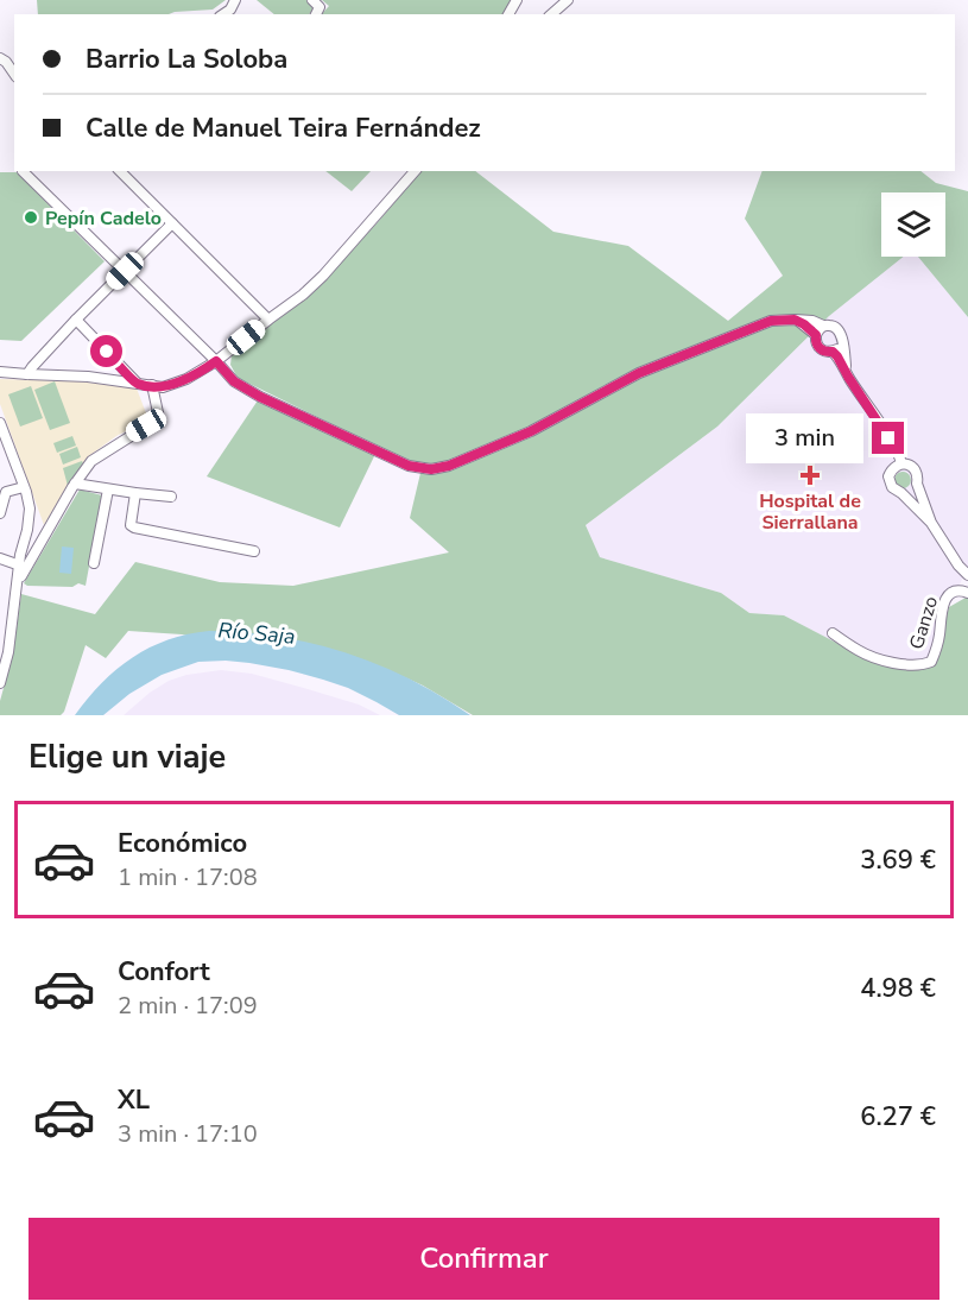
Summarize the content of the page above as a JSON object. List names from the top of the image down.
{
  "streets": {
    "street": ["Ganzo"]
  },
  "water": ["Río Saja"],
  "places": {
    "other": ["Pepín Cadelo"],
    "health": ["Hospital de Sierrallana"]
  },
  "page": {
    "banner": ["Barrio La Soloba", "Calle de Manuel Teira Fernández"],
    "bubble": "3 min",
    "heading": "Elige un viaje",
    "list": [
      {
        "name": "Económico",
        "note": "1 min · 17:08",
        "value": "3.69 €"
      },
      {
        "name": "Confort",
        "note": "2 min · 17:09",
        "value": "4.98 €"
      },
      {
        "name": "XL",
        "note": "3 min · 17:10",
        "value": "6.27 €"
      }
    ],
    "buttons": "Confirmar"
  }
}
